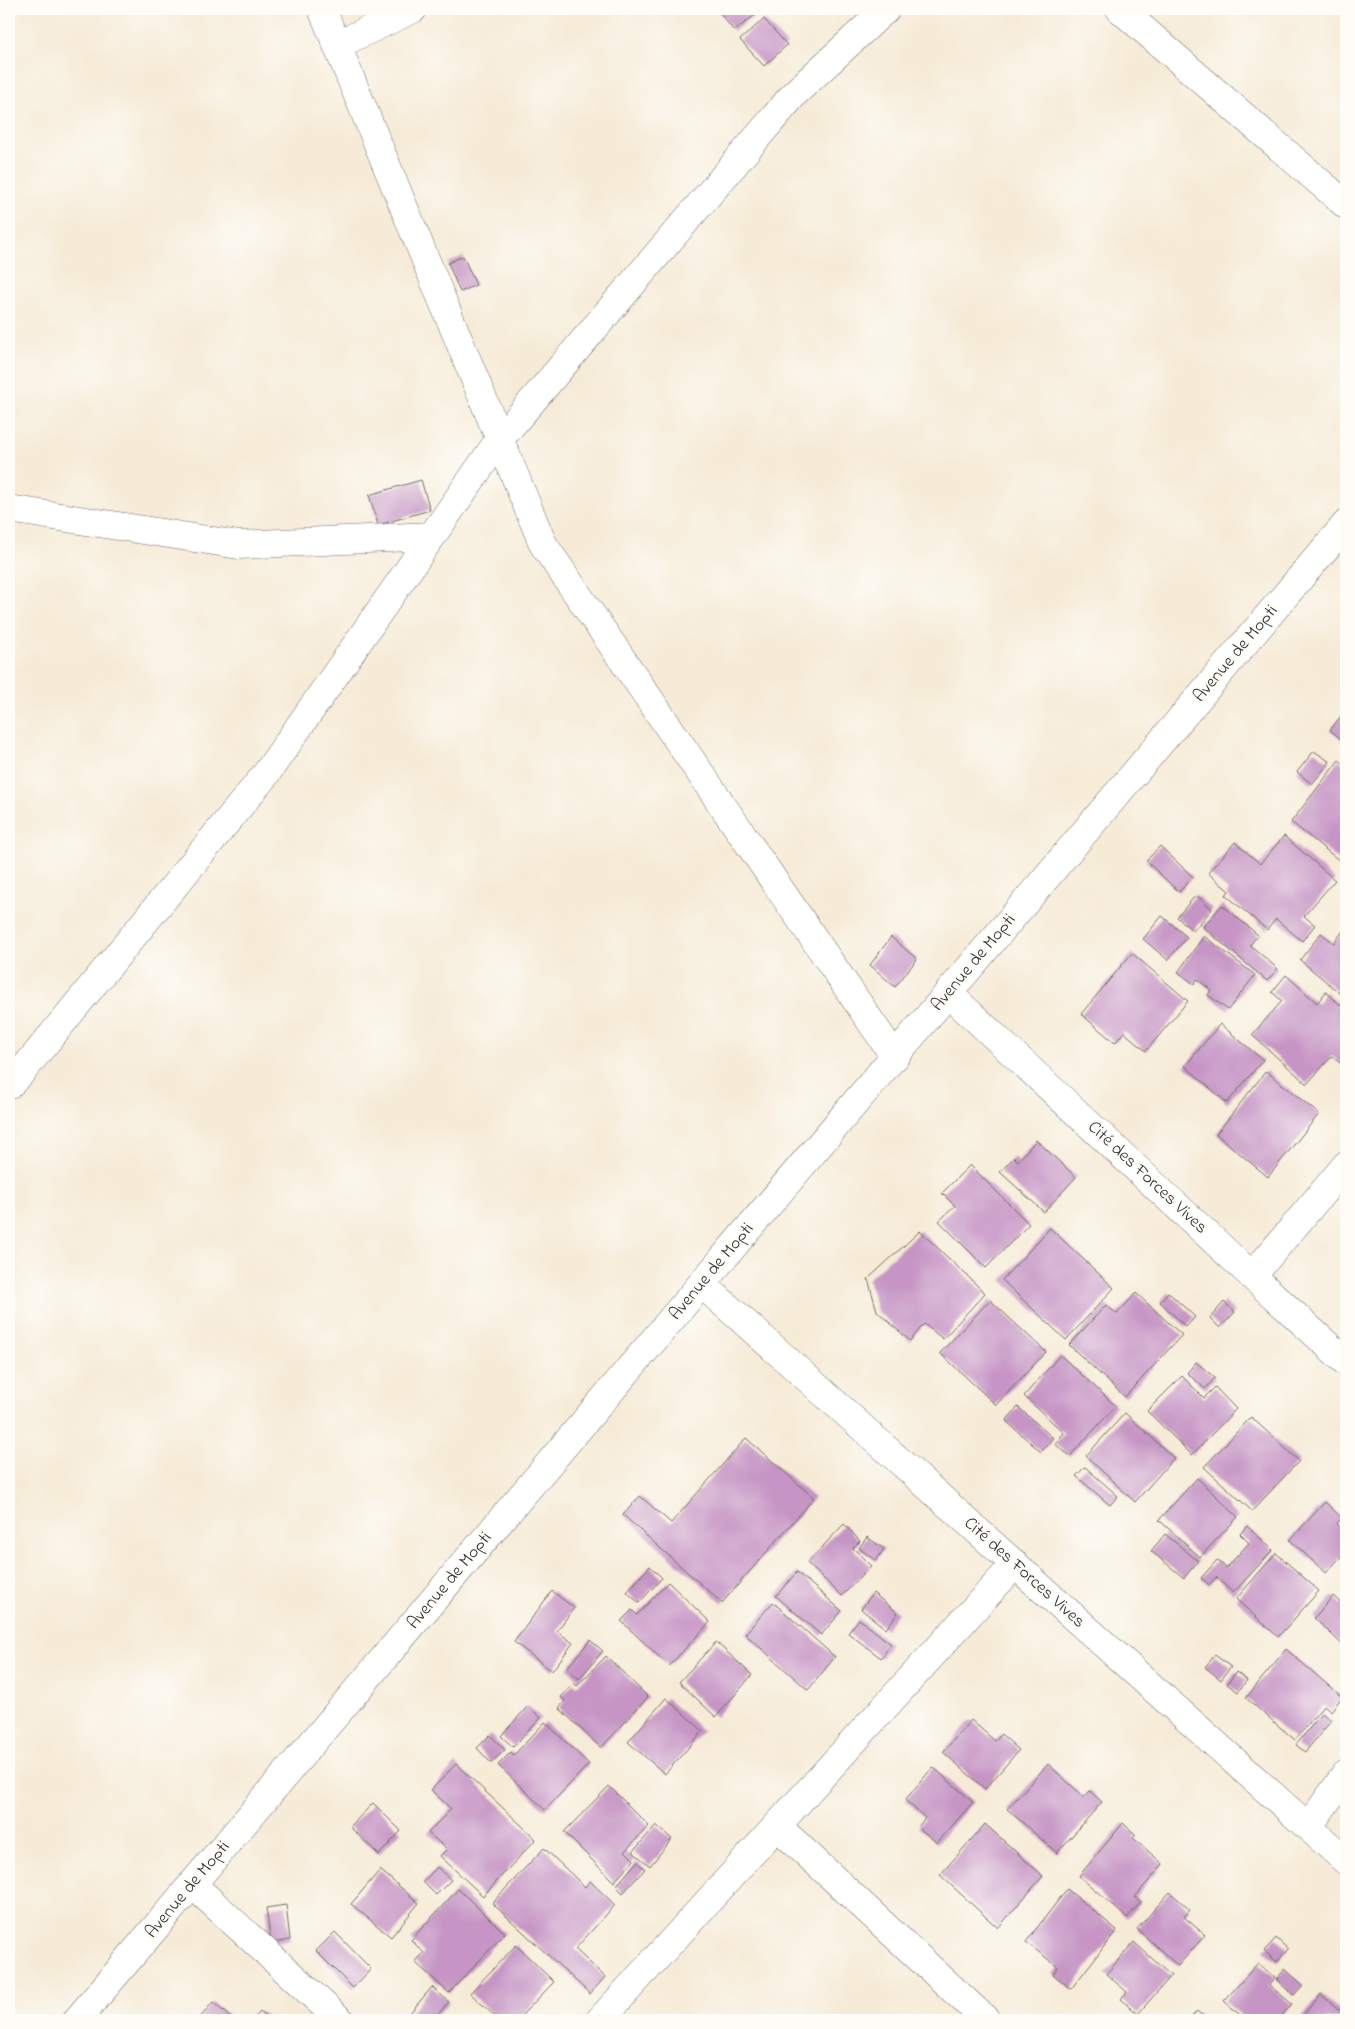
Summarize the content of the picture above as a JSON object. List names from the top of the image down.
{
  "streets": {
    "street": ["Avenue de Mopti", "Cité des Forces Vives"]
  },
  "crossings": [
    ["Avenue de Mopti", "Cité des Forces Vives"]
  ]
}
